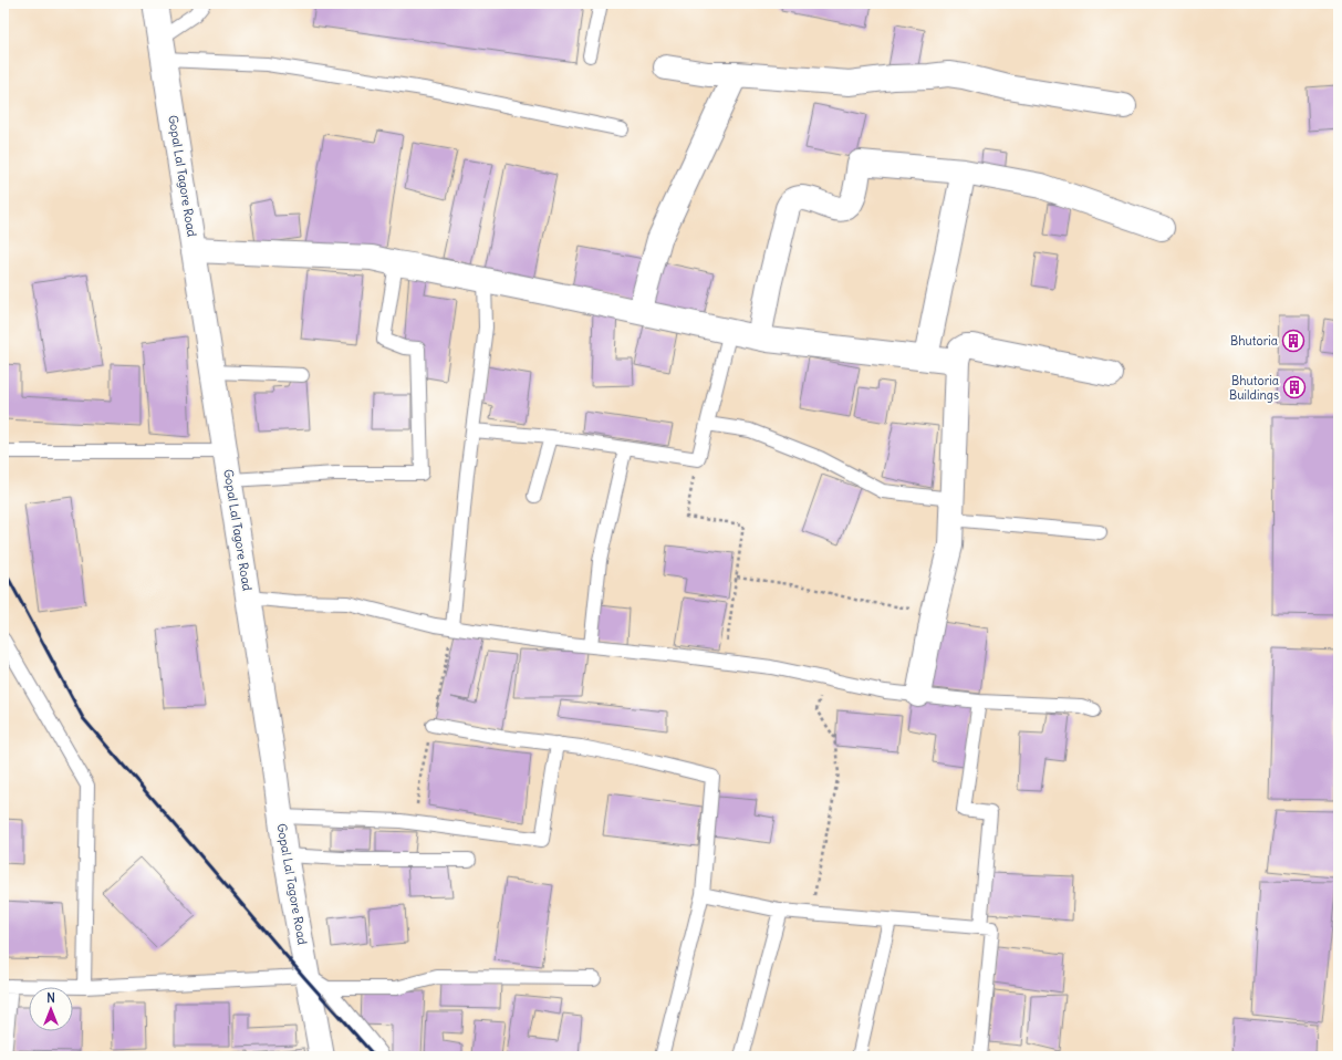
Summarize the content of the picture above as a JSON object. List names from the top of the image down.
{
  "streets": {
    "street": ["Gopal Lal Tagore Road"]
  },
  "places": {
    "building": ["Bhutoria", "Bhutoria Buildings"]
  },
  "north": "top"
}
